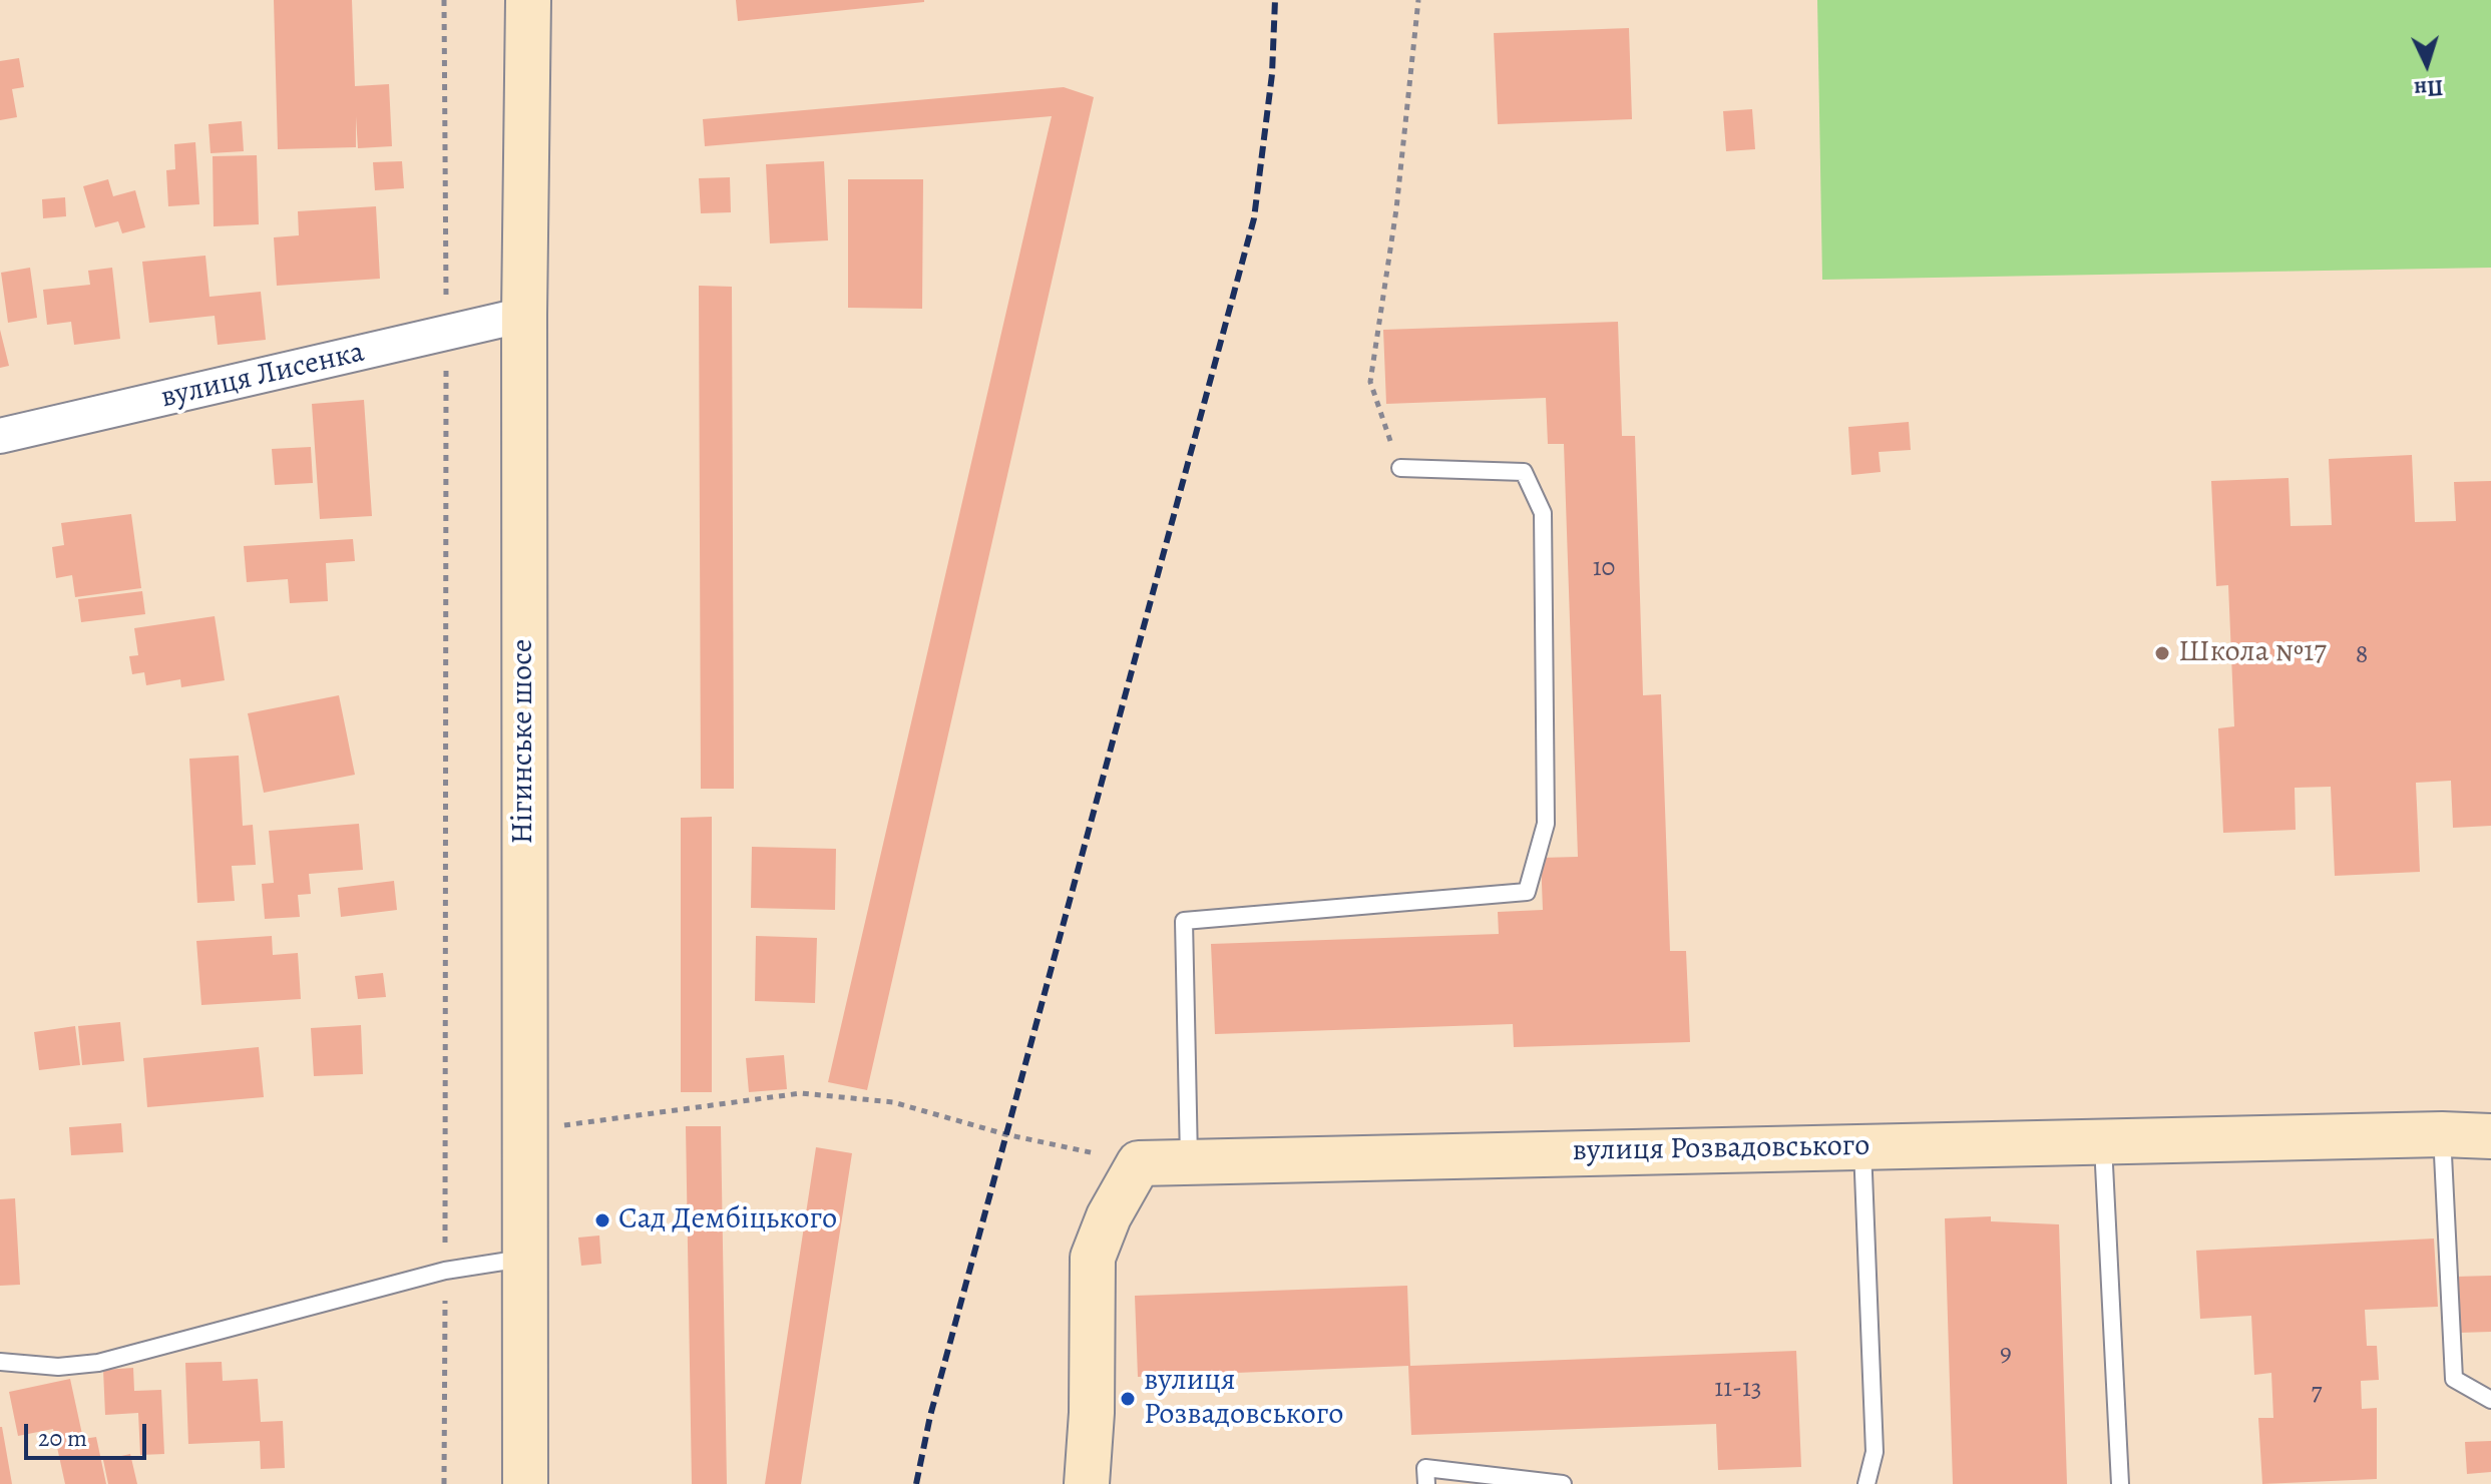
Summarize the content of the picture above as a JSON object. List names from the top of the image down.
{
  "streets": {
    "street": ["вулиця Лисенка", "Нігинське шосе", "вулиця Розвадовського"]
  },
  "crossings": [
    ["вулиця Лисенка", "Нігинське шосе"]
  ],
  "places": ["Школа №17", "Сад Дембіцького", "вулиця Розвадовського"],
  "house_numbers": [
    "10",
    "8",
    "9",
    "11-13",
    "7"
  ],
  "scale_bar": "20 m",
  "north": "bottom"
}
